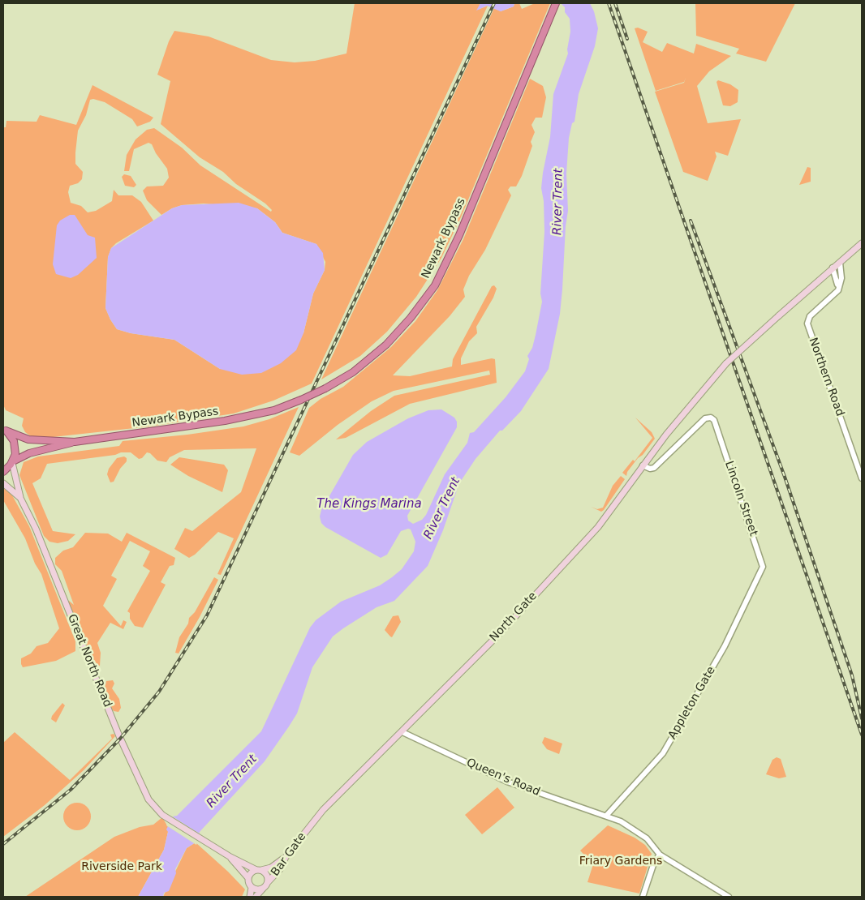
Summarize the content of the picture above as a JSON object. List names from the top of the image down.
{
  "streets": {
    "highway": ["Newark Bypass"],
    "main road": ["North Gate", "Great North Road", "Bar Gate"],
    "street": [
      "Northern Road",
      "Lincoln Street",
      "Appleton Gate",
      "Queen's Road"
    ]
  },
  "crossings": [
    ["Newark Bypass", "Great North Road"],
    ["Lincoln Street", "North Gate"],
    ["Lincoln Street", "Appleton Gate"],
    ["North Gate", "Queen's Road"],
    ["North Gate", "Bar Gate"],
    ["Appleton Gate", "Queen's Road"]
  ],
  "water": ["River Trent", "The Kings Marina"],
  "parks": ["Friary Gardens", "Riverside Park"]
}
